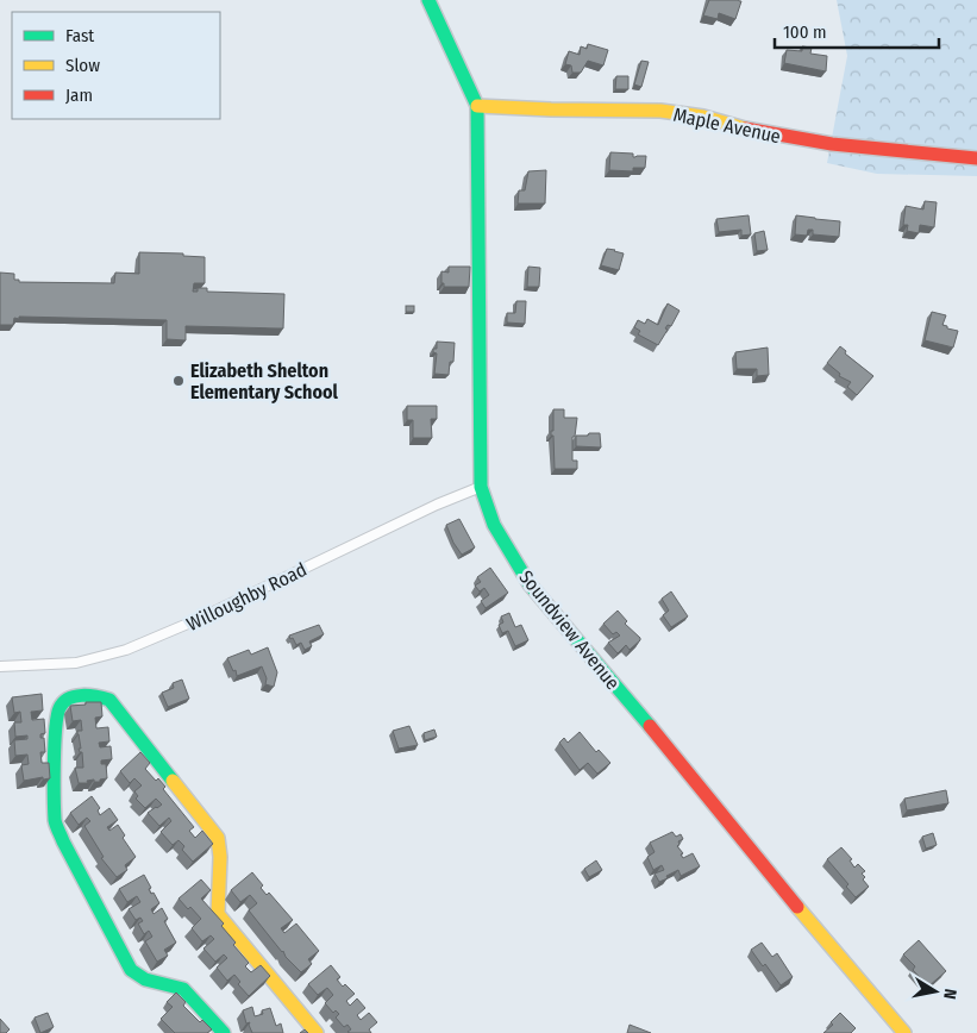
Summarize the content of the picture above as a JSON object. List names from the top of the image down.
{
  "streets": {
    "street": ["Maple Avenue", "Willoughby Road", "Soundview Avenue"]
  },
  "crossings": [
    ["Maple Avenue", "Soundview Avenue"],
    ["Willoughby Road", "Soundview Avenue"]
  ],
  "places": ["Elizabeth Shelton Elementary School"],
  "legend": ["Fast", "Slow", "Jam"],
  "scale_bar": "100 m",
  "north": "right"
}
